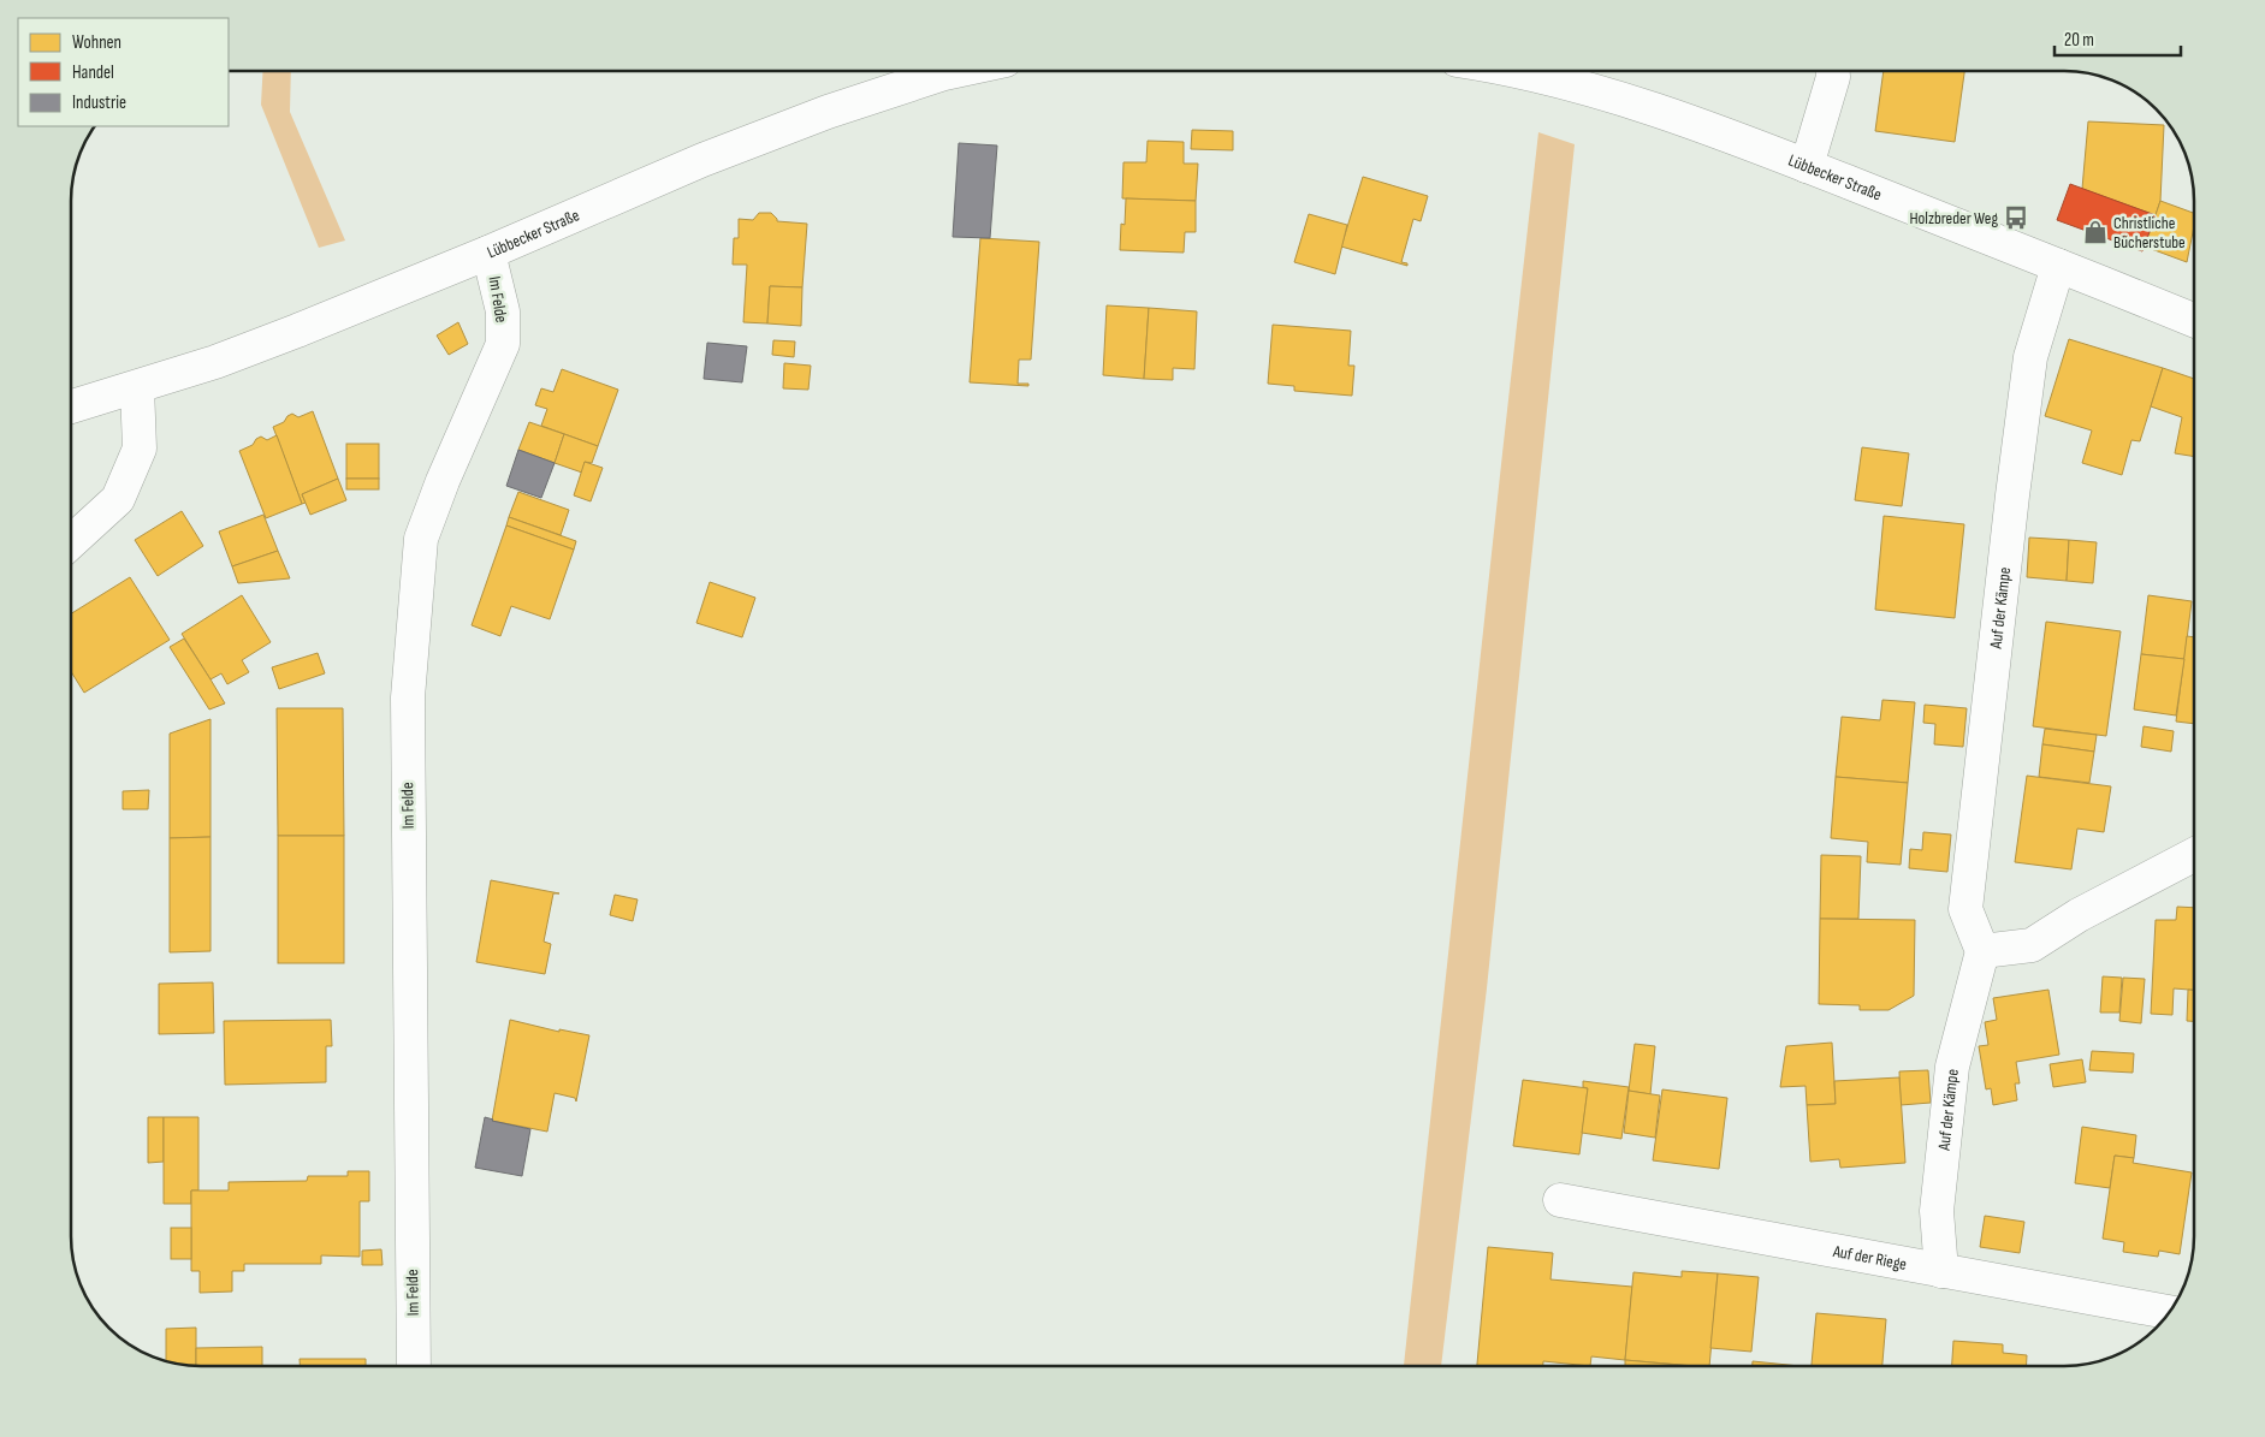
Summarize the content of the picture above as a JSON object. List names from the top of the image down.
{
  "streets": {
    "street": [
      "Lübbecker Straße",
      "Im Felde",
      "Auf der Kämpe",
      "Auf der Riege"
    ]
  },
  "crossings": [
    ["Lübbecker Straße", "Im Felde"],
    ["Lübbecker Straße", "Auf der Kämpe"],
    ["Auf der Kämpe", "Auf der Riege"]
  ],
  "places": {
    "bus stop": ["Holzbreder Weg"],
    "shop": ["Christliche Bücherstube"]
  },
  "legend": ["Wohnen", "Handel", "Industrie"],
  "scale_bar": "20 m"
}
